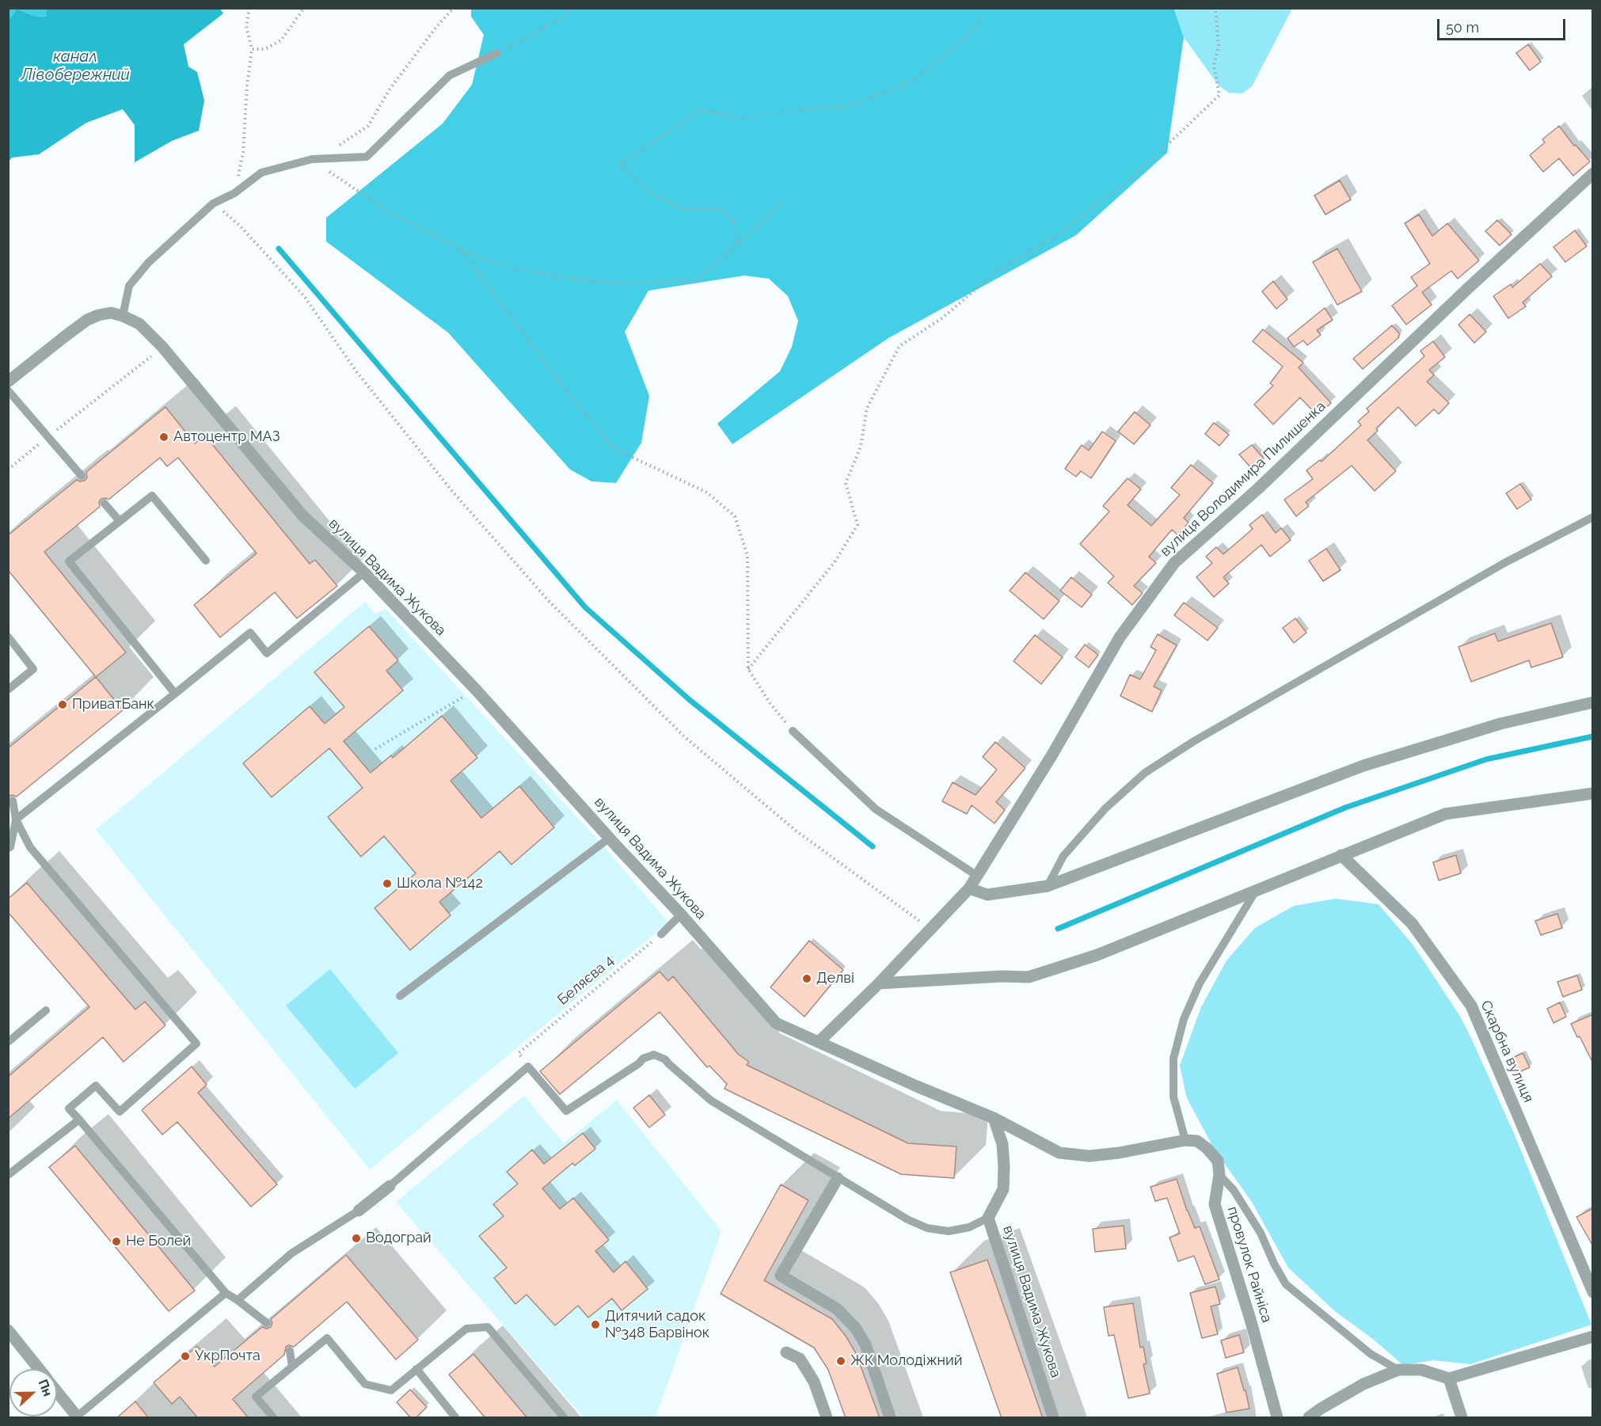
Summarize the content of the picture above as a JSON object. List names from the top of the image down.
{
  "streets": {
    "street": [
      "вулиця Володимира Пилишенка",
      "вулиця Вадима Жукова",
      "Скарбна вулиця",
      "провулок Райніса"
    ],
    "path": ["Беляєва 4"]
  },
  "crossings": [
    ["вулиця Володимира Пилишенка", "вулиця Вадима Жукова"]
  ],
  "water": ["канал Лівобережний"],
  "places": [
    "Автоцентр МАЗ",
    "ПриватБанк",
    "Школа №142",
    "Делві",
    "Водограй",
    "Не Болей",
    "Дитячий садок №348 Барвінок",
    "УкрПочта",
    "ЖК Молодіжний"
  ],
  "scale_bar": "50 m",
  "north": "right"
}
